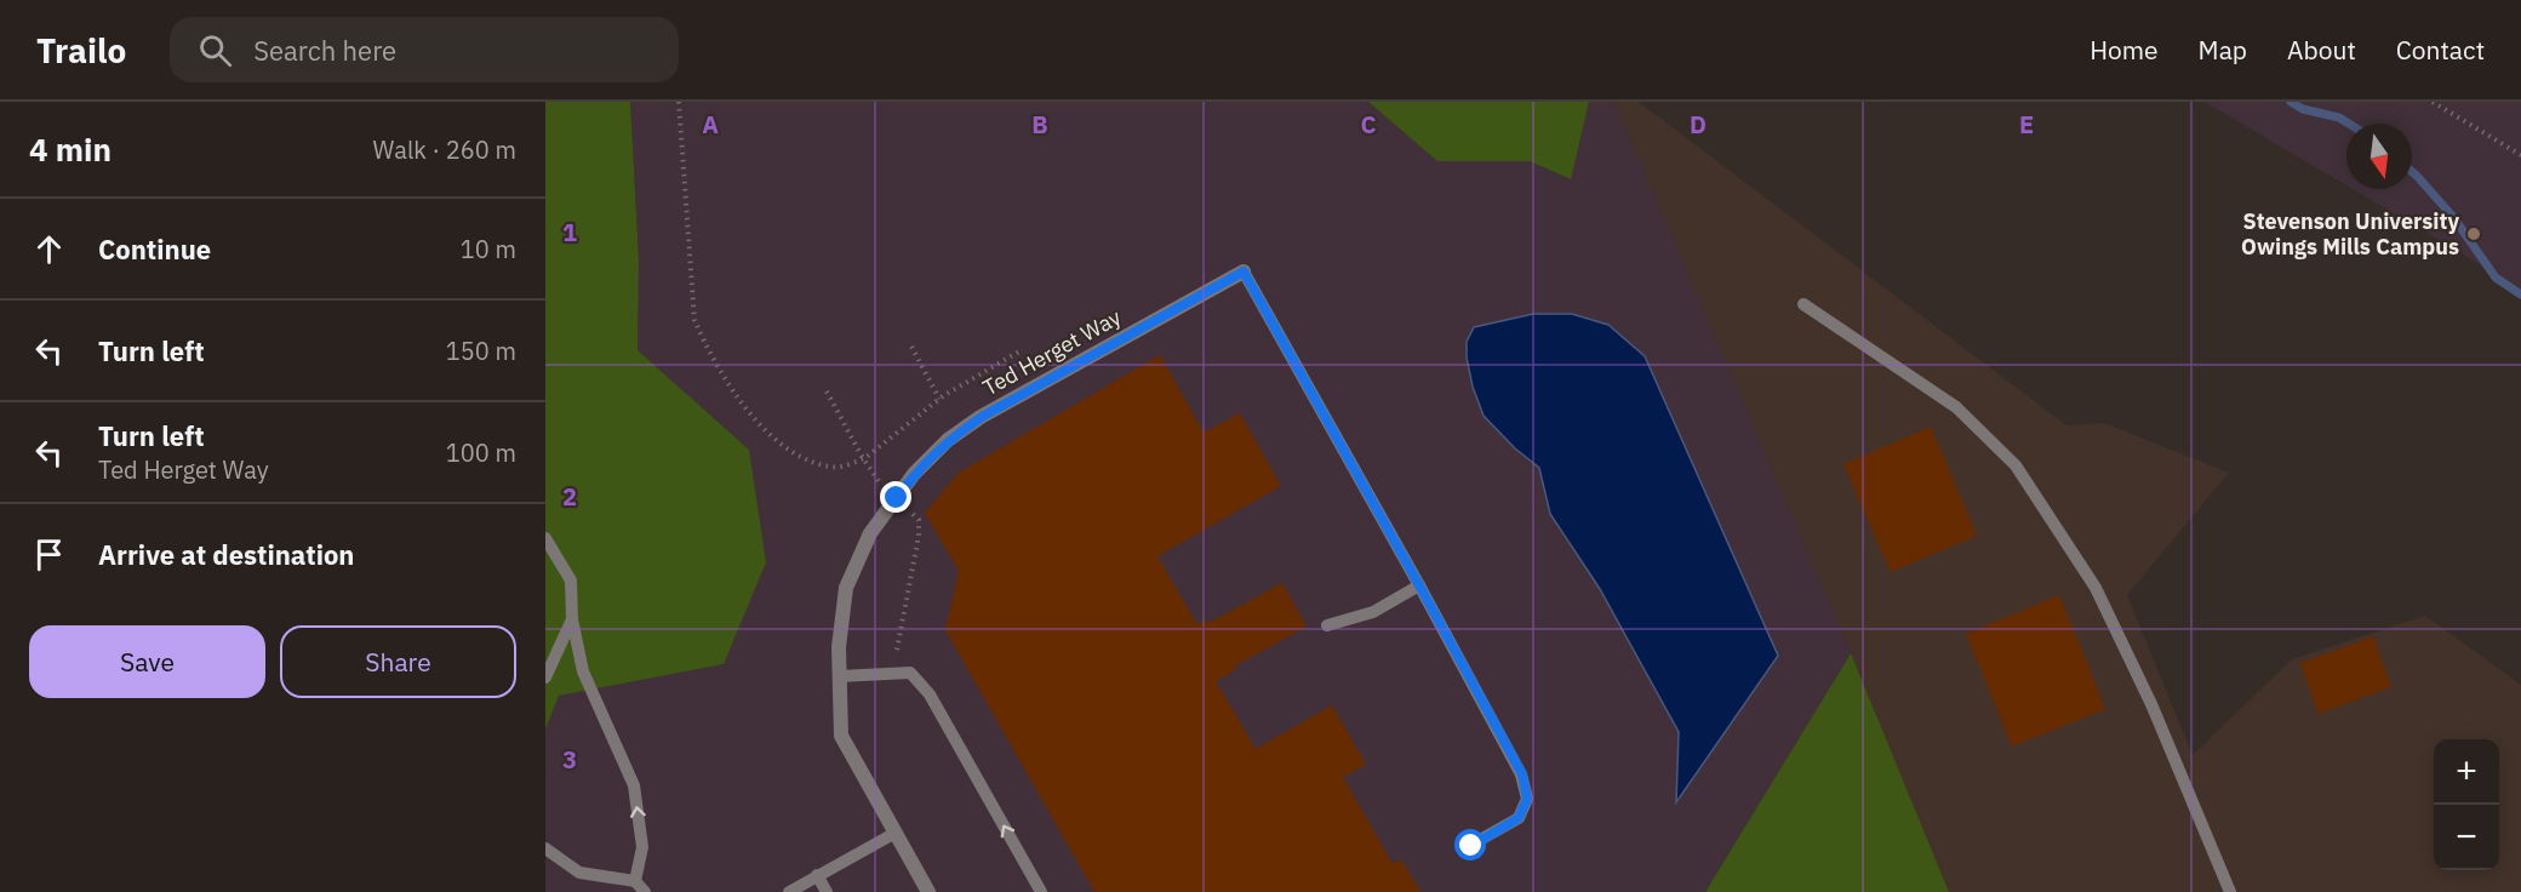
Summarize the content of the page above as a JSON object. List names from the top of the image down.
{
  "streets": {
    "street": ["Ted Herget Way"]
  },
  "places": ["Stevenson University Owings Mills Campus"],
  "north": "bottom",
  "page": {
    "header": "Trailo",
    "search": "Search here",
    "nav": [
      "Home",
      "Map",
      "About",
      "Contact"
    ],
    "heading": ["4 min", "Walk · 260 m"],
    "list": [
      ["Continue", "10 m"],
      ["Turn left", "150 m"],
      ["Turn left", "Ted Herget Way", "100 m"],
      "Arrive at destination"
    ],
    "buttons": ["Save", "Share"],
    "map_buttons": ["+", "−"]
  },
  "grid": {
    "columns": [
      "A",
      "B",
      "C",
      "D",
      "E"
    ],
    "rows": ["1", "2", "3"]
  }
}
